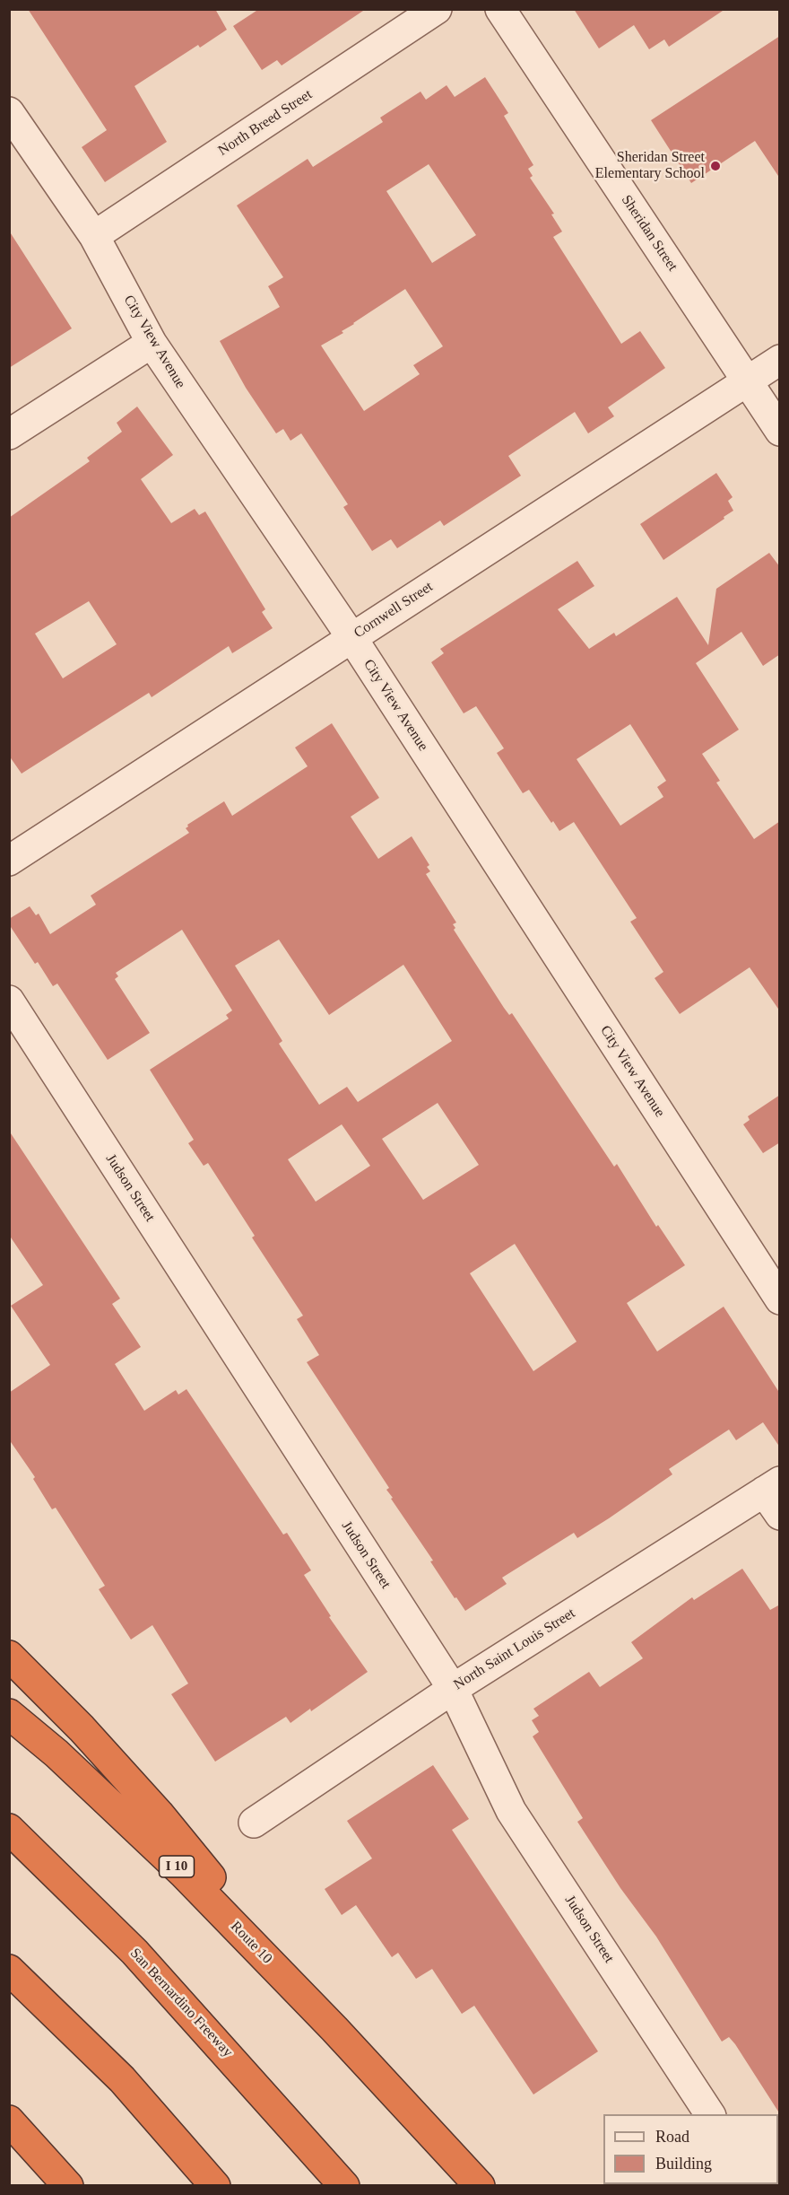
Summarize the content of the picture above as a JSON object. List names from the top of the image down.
{
  "streets": {
    "highway": ["I 10", "Route 10", "San Bernardino Freeway"],
    "street": [
      "North Breed Street",
      "Sheridan Street",
      "City View Avenue",
      "Cornwell Street",
      "Judson Street",
      "North Saint Louis Street"
    ]
  },
  "crossings": [
    ["North Breed Street", "City View Avenue"],
    ["Sheridan Street", "Cornwell Street"],
    ["City View Avenue", "Cornwell Street"],
    ["Judson Street", "North Saint Louis Street"]
  ],
  "places": ["Sheridan Street Elementary School"],
  "legend": ["Road", "Building"]
}
